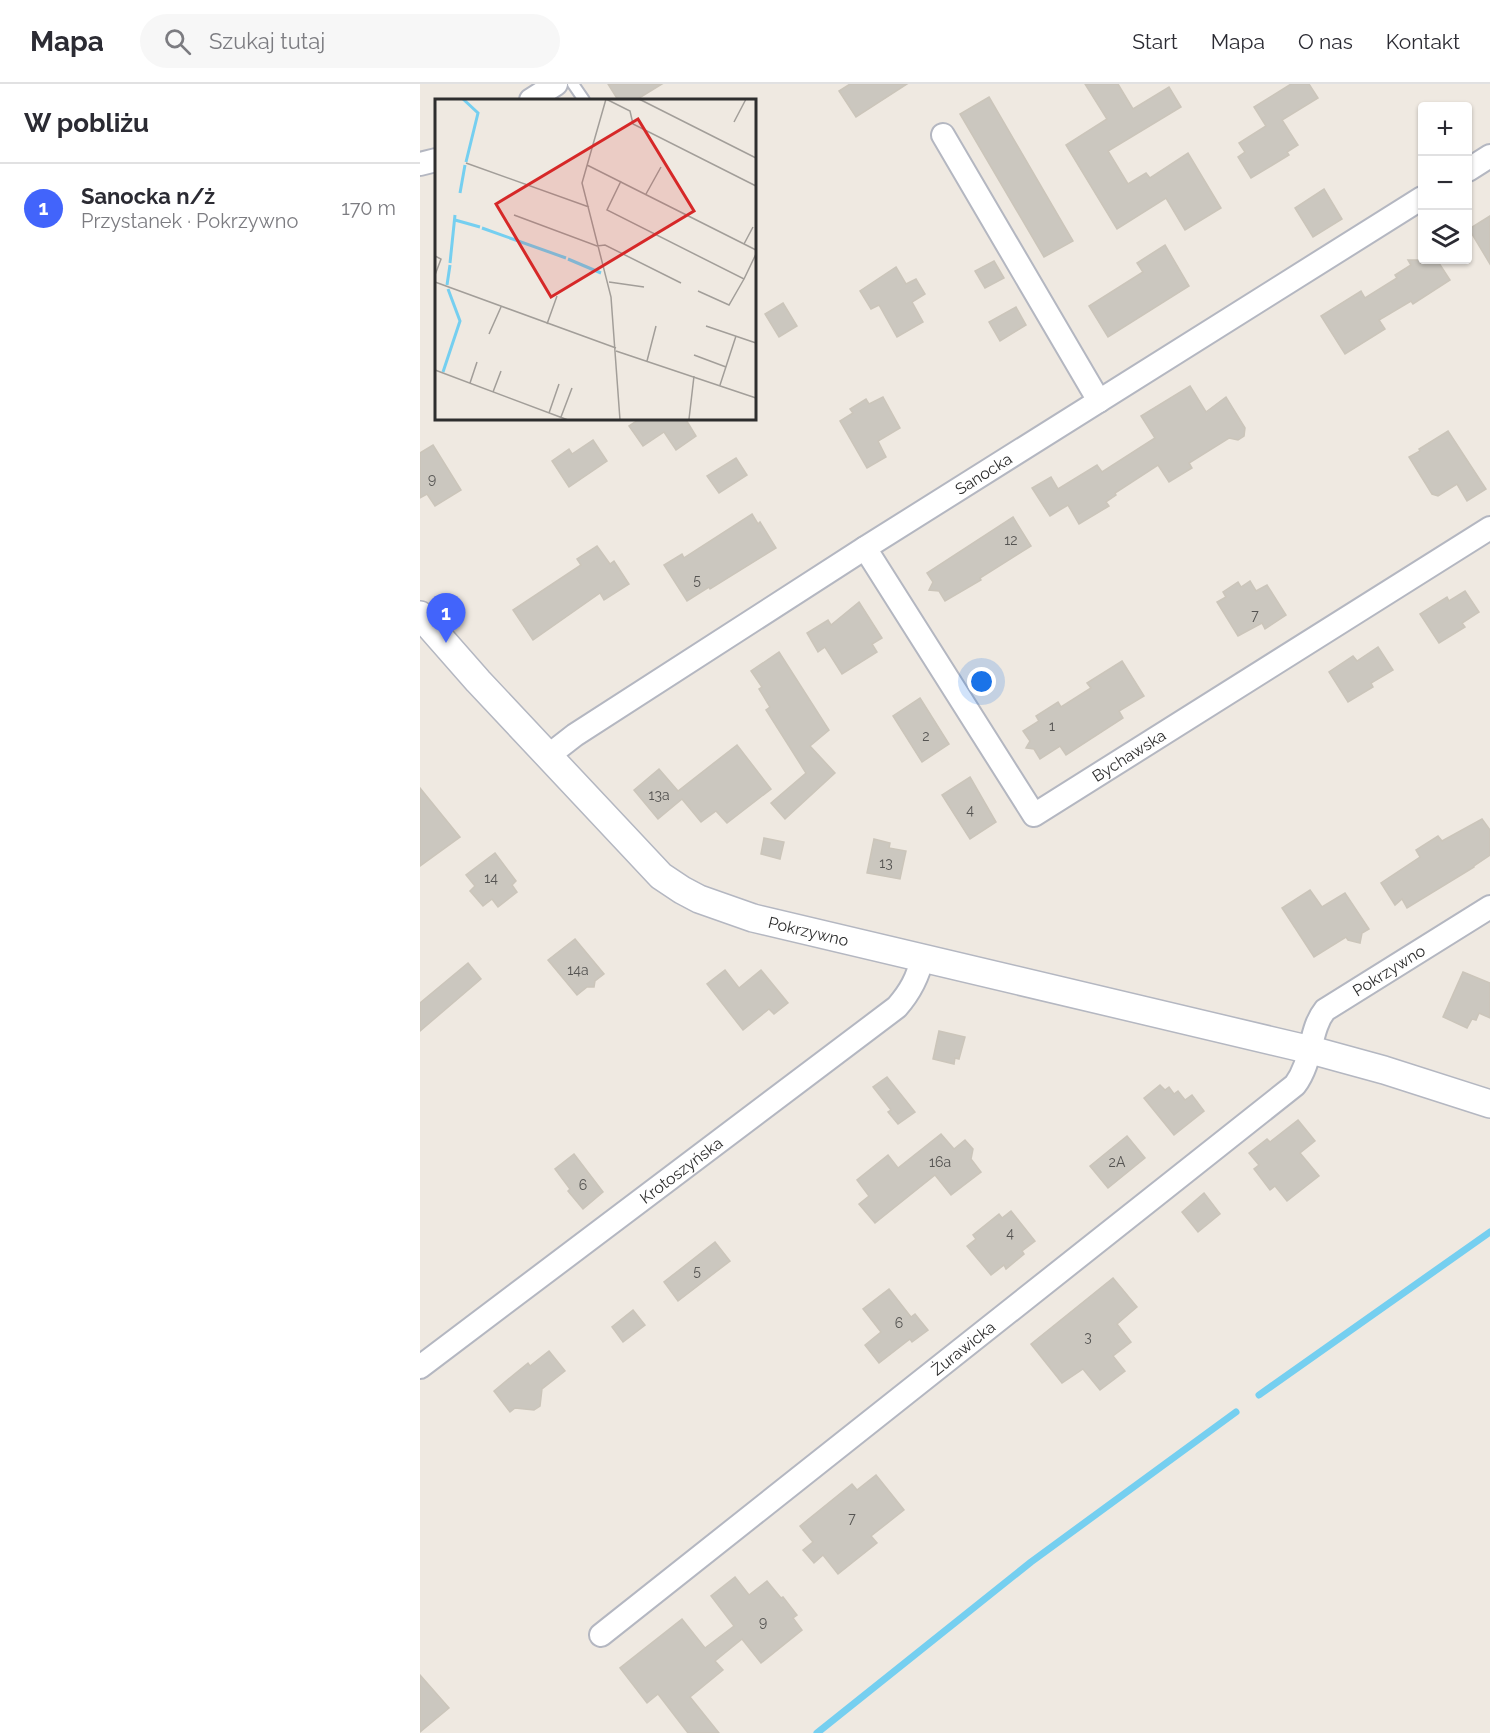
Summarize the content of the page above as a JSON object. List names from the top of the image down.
{
  "streets": {
    "street": [
      "Sanocka",
      "Bychawska",
      "Pokrzywno",
      "Krotoszyńska",
      "Żurawicka"
    ]
  },
  "crossings": [
    ["Sanocka", "Bychawska"],
    ["Sanocka", "Pokrzywno"],
    ["Pokrzywno", "Krotoszyńska"],
    ["Pokrzywno", "Żurawicka"]
  ],
  "house_numbers": [
    "9",
    "12",
    "5",
    "7",
    "1",
    "2",
    "13a",
    "4",
    "13",
    "14",
    "14a",
    "16a",
    "2A",
    "6",
    "4",
    "5",
    "6",
    "3",
    "7",
    "9"
  ],
  "page": {
    "header": "Mapa",
    "search": "Szukaj tutaj",
    "nav": [
      "Start",
      "Mapa",
      "O nas",
      "Kontakt"
    ],
    "heading": "W pobliżu",
    "map_buttons": ["+", "−"],
    "list": [
      {
        "mark": "1",
        "name": "Sanocka n/ż",
        "note": "Przystanek · Pokrzywno",
        "value": "170 m"
      }
    ],
    "pins": "1"
  }
}
